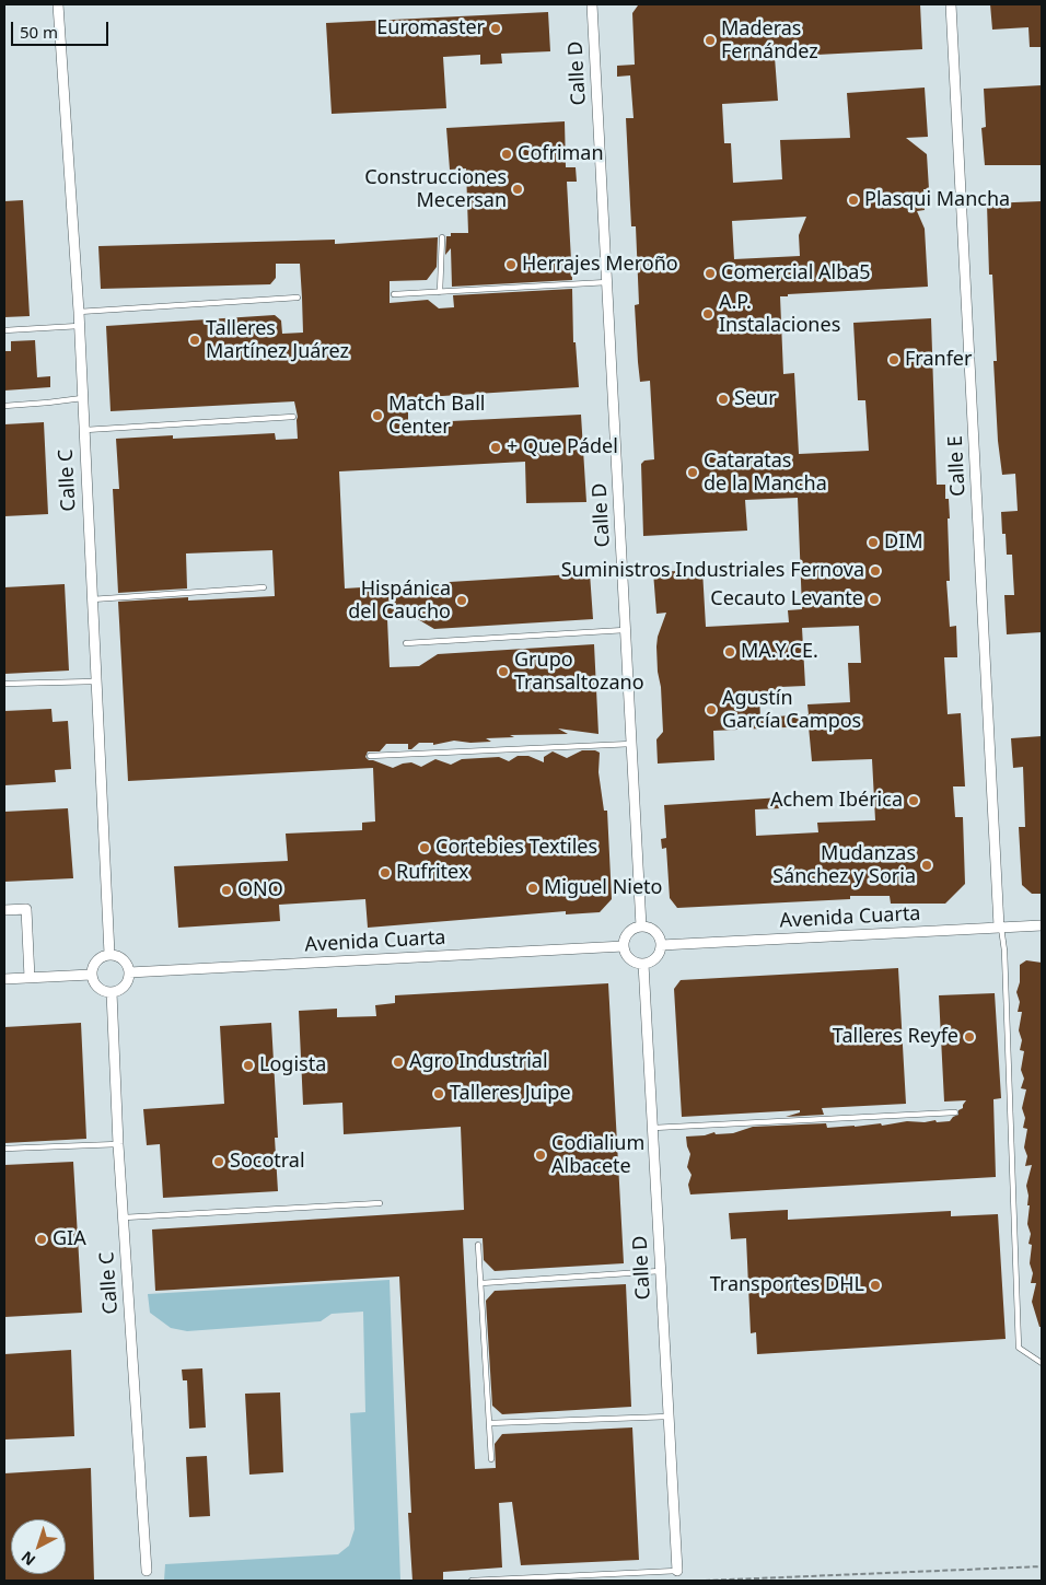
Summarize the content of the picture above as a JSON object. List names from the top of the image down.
{
  "streets": {
    "street": [
      "Calle D",
      "Calle E",
      "Calle C",
      "Avenida Cuarta"
    ]
  },
  "crossings": [
    ["Calle D", "Avenida Cuarta"],
    ["Calle E", "Avenida Cuarta"],
    ["Calle C", "Avenida Cuarta"]
  ],
  "places": [
    "Euromaster",
    "Maderas Fernández",
    "Cofriman",
    "Construcciones Mecersan",
    "Plasqui Mancha",
    "Herrajes Meroño",
    "Comercial Alba5",
    "A.P. Instalaciones",
    "Talleres Martínez Juárez",
    "Franfer",
    "Seur",
    "Match Ball Center",
    "+ Que Pádel",
    "Cataratas de la Mancha",
    "DIM",
    "Suministros Industriales Fernova",
    "Cecauto Levante",
    "Hispánica del Caucho",
    "MA.Y.CE.",
    "Grupo Transaltozano",
    "Agustín García Campos",
    "Achem Ibérica",
    "Cortebies Textiles",
    "Mudanzas Sánchez y Soria",
    "Rufritex",
    "Miguel Nieto",
    "ONO",
    "Talleres Reyfe",
    "Agro Industrial",
    "Logista",
    "Talleres Juipe",
    "Codialium Albacete",
    "Socotral",
    "GIA",
    "Transportes DHL"
  ],
  "scale_bar": "50 m",
  "north": "bottom left"
}
